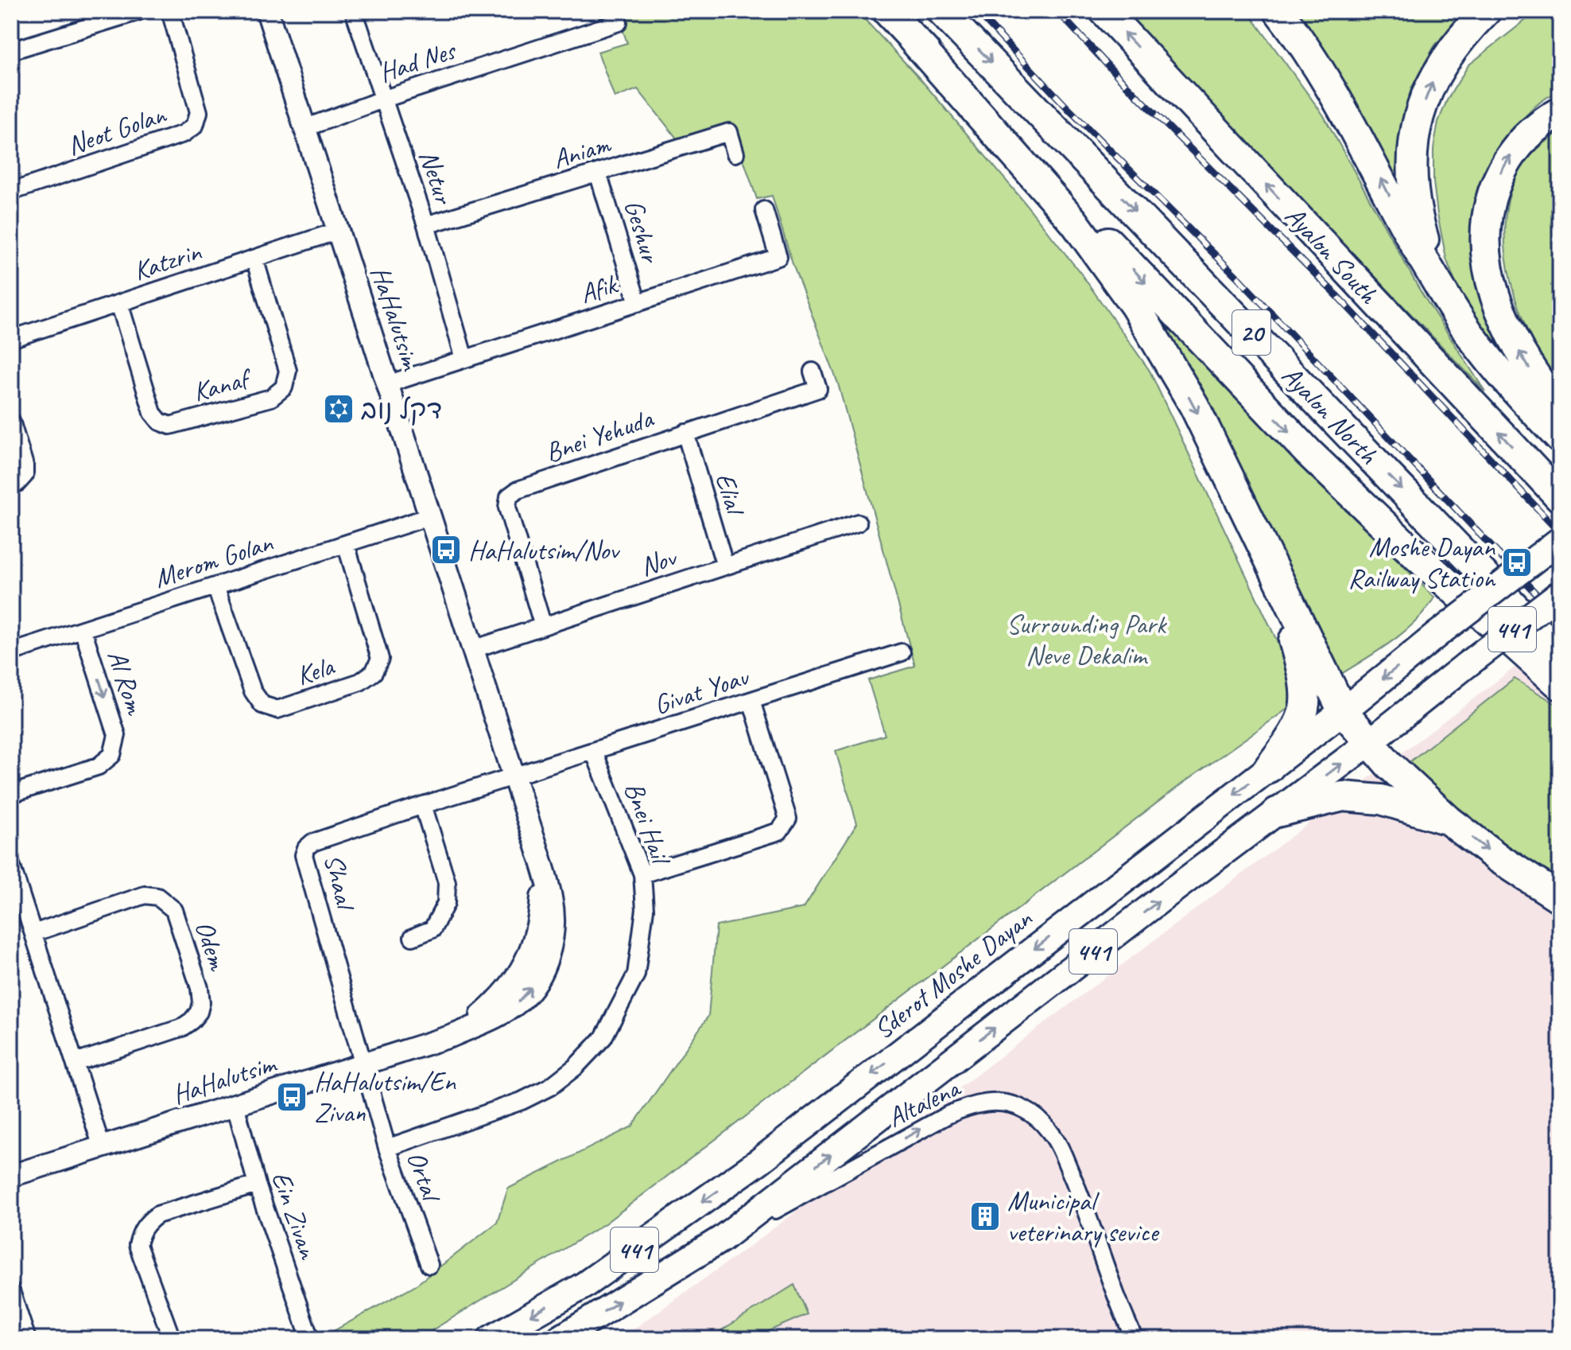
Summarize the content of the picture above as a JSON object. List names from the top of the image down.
{
  "streets": {
    "highway": ["Ayalon South", "20", "Ayalon North"],
    "main road": ["441", "Sderot Moshe Dayan"],
    "street": [
      "Had Nes",
      "Neot Golan",
      "Aniam",
      "Netur",
      "Geshur",
      "Katzrin",
      "Afik",
      "HaHalutsim",
      "Kanaf",
      "Bnei Yehuda",
      "Elial",
      "Merom Golan",
      "Nov",
      "Kela",
      "Al Rom",
      "Givat Yoav",
      "Bnei Hail",
      "Shaal",
      "Odem",
      "Altalena",
      "Ortal",
      "Ein Zivan"
    ]
  },
  "crossings": [
    ["Had Nes", "Netur"],
    ["Had Nes", "HaHalutsim"],
    ["Aniam", "Netur"],
    ["Aniam", "Geshur"],
    ["Netur", "Afik"],
    ["Geshur", "Afik"],
    ["Katzrin", "HaHalutsim"],
    ["Katzrin", "Kanaf"],
    ["Afik", "HaHalutsim"],
    ["HaHalutsim", "Merom Golan"],
    ["HaHalutsim", "Nov"],
    ["HaHalutsim", "Givat Yoav"],
    ["HaHalutsim", "Shaal"],
    ["HaHalutsim", "Ortal"],
    ["HaHalutsim", "Ein Zivan"],
    ["Bnei Yehuda", "Elial"],
    ["Bnei Yehuda", "Nov"],
    ["Elial", "Nov"],
    ["Merom Golan", "Kela"],
    ["Merom Golan", "Al Rom"],
    ["441", "Altalena"],
    ["Givat Yoav", "Bnei Hail"],
    ["Givat Yoav", "Shaal"],
    ["Bnei Hail", "Ortal"],
    ["Shaal", "Ortal"]
  ],
  "parks": ["Surrounding Park Neve Dekalim"],
  "places": {
    "synagogue": ["דקל נוב"],
    "bus stop": ["HaHalutsim/Nov", "Moshe Dayan Railway Station", "HaHalutsim/En Zivan"],
    "building": ["Municipal veterinary sevice"]
  }
}
